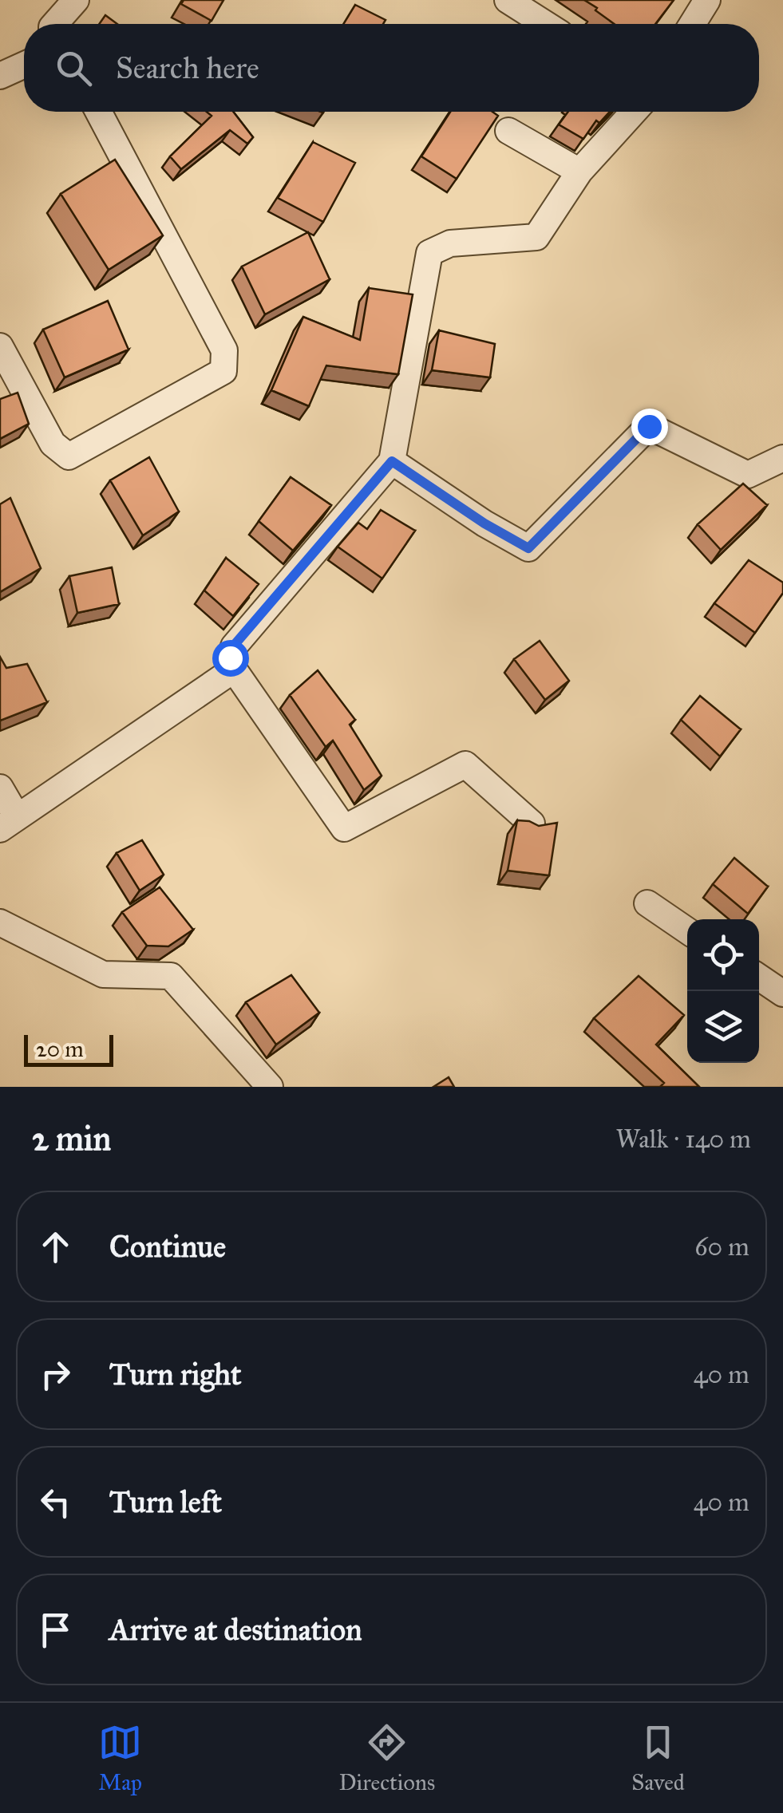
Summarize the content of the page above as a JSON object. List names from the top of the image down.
{
  "scale_bar": "20 m",
  "page": {
    "search": "Search here",
    "scale": "20 m",
    "heading": ["2 min", "Walk · 140 m"],
    "list": [
      ["Continue", "60 m"],
      ["Turn right", "40 m"],
      ["Turn left", "40 m"],
      "Arrive at destination"
    ],
    "nav": ["Map", "Directions", "Saved"]
  }
}
